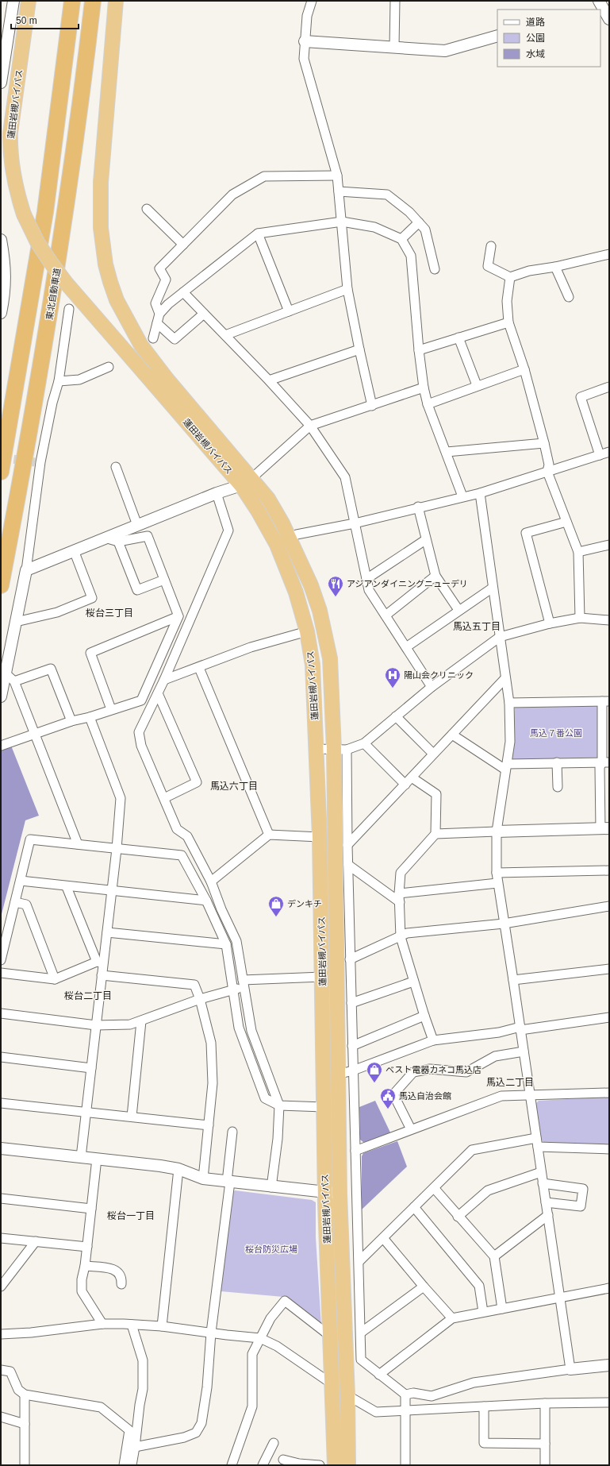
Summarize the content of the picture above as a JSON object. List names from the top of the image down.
{
  "streets": {
    "highway": ["蓮田岩槻バイパス", "東北自動車道"]
  },
  "districts": [
    "桜台三丁目",
    "馬込五丁目",
    "馬込六丁目",
    "桜台二丁目",
    "馬込二丁目",
    "桜台一丁目"
  ],
  "parks": ["馬込７番公園", "桜台防災広場"],
  "places": {
    "restaurant": ["アジアンダイニングニューデリ"],
    "hospital": ["陽山会クリニック"],
    "shop": ["デンキチ", "ベスト電器カネコ馬込店"],
    "public building": ["馬込自治会館"]
  },
  "legend": ["道路", "公園", "水域"],
  "scale_bar": "50 m"
}
